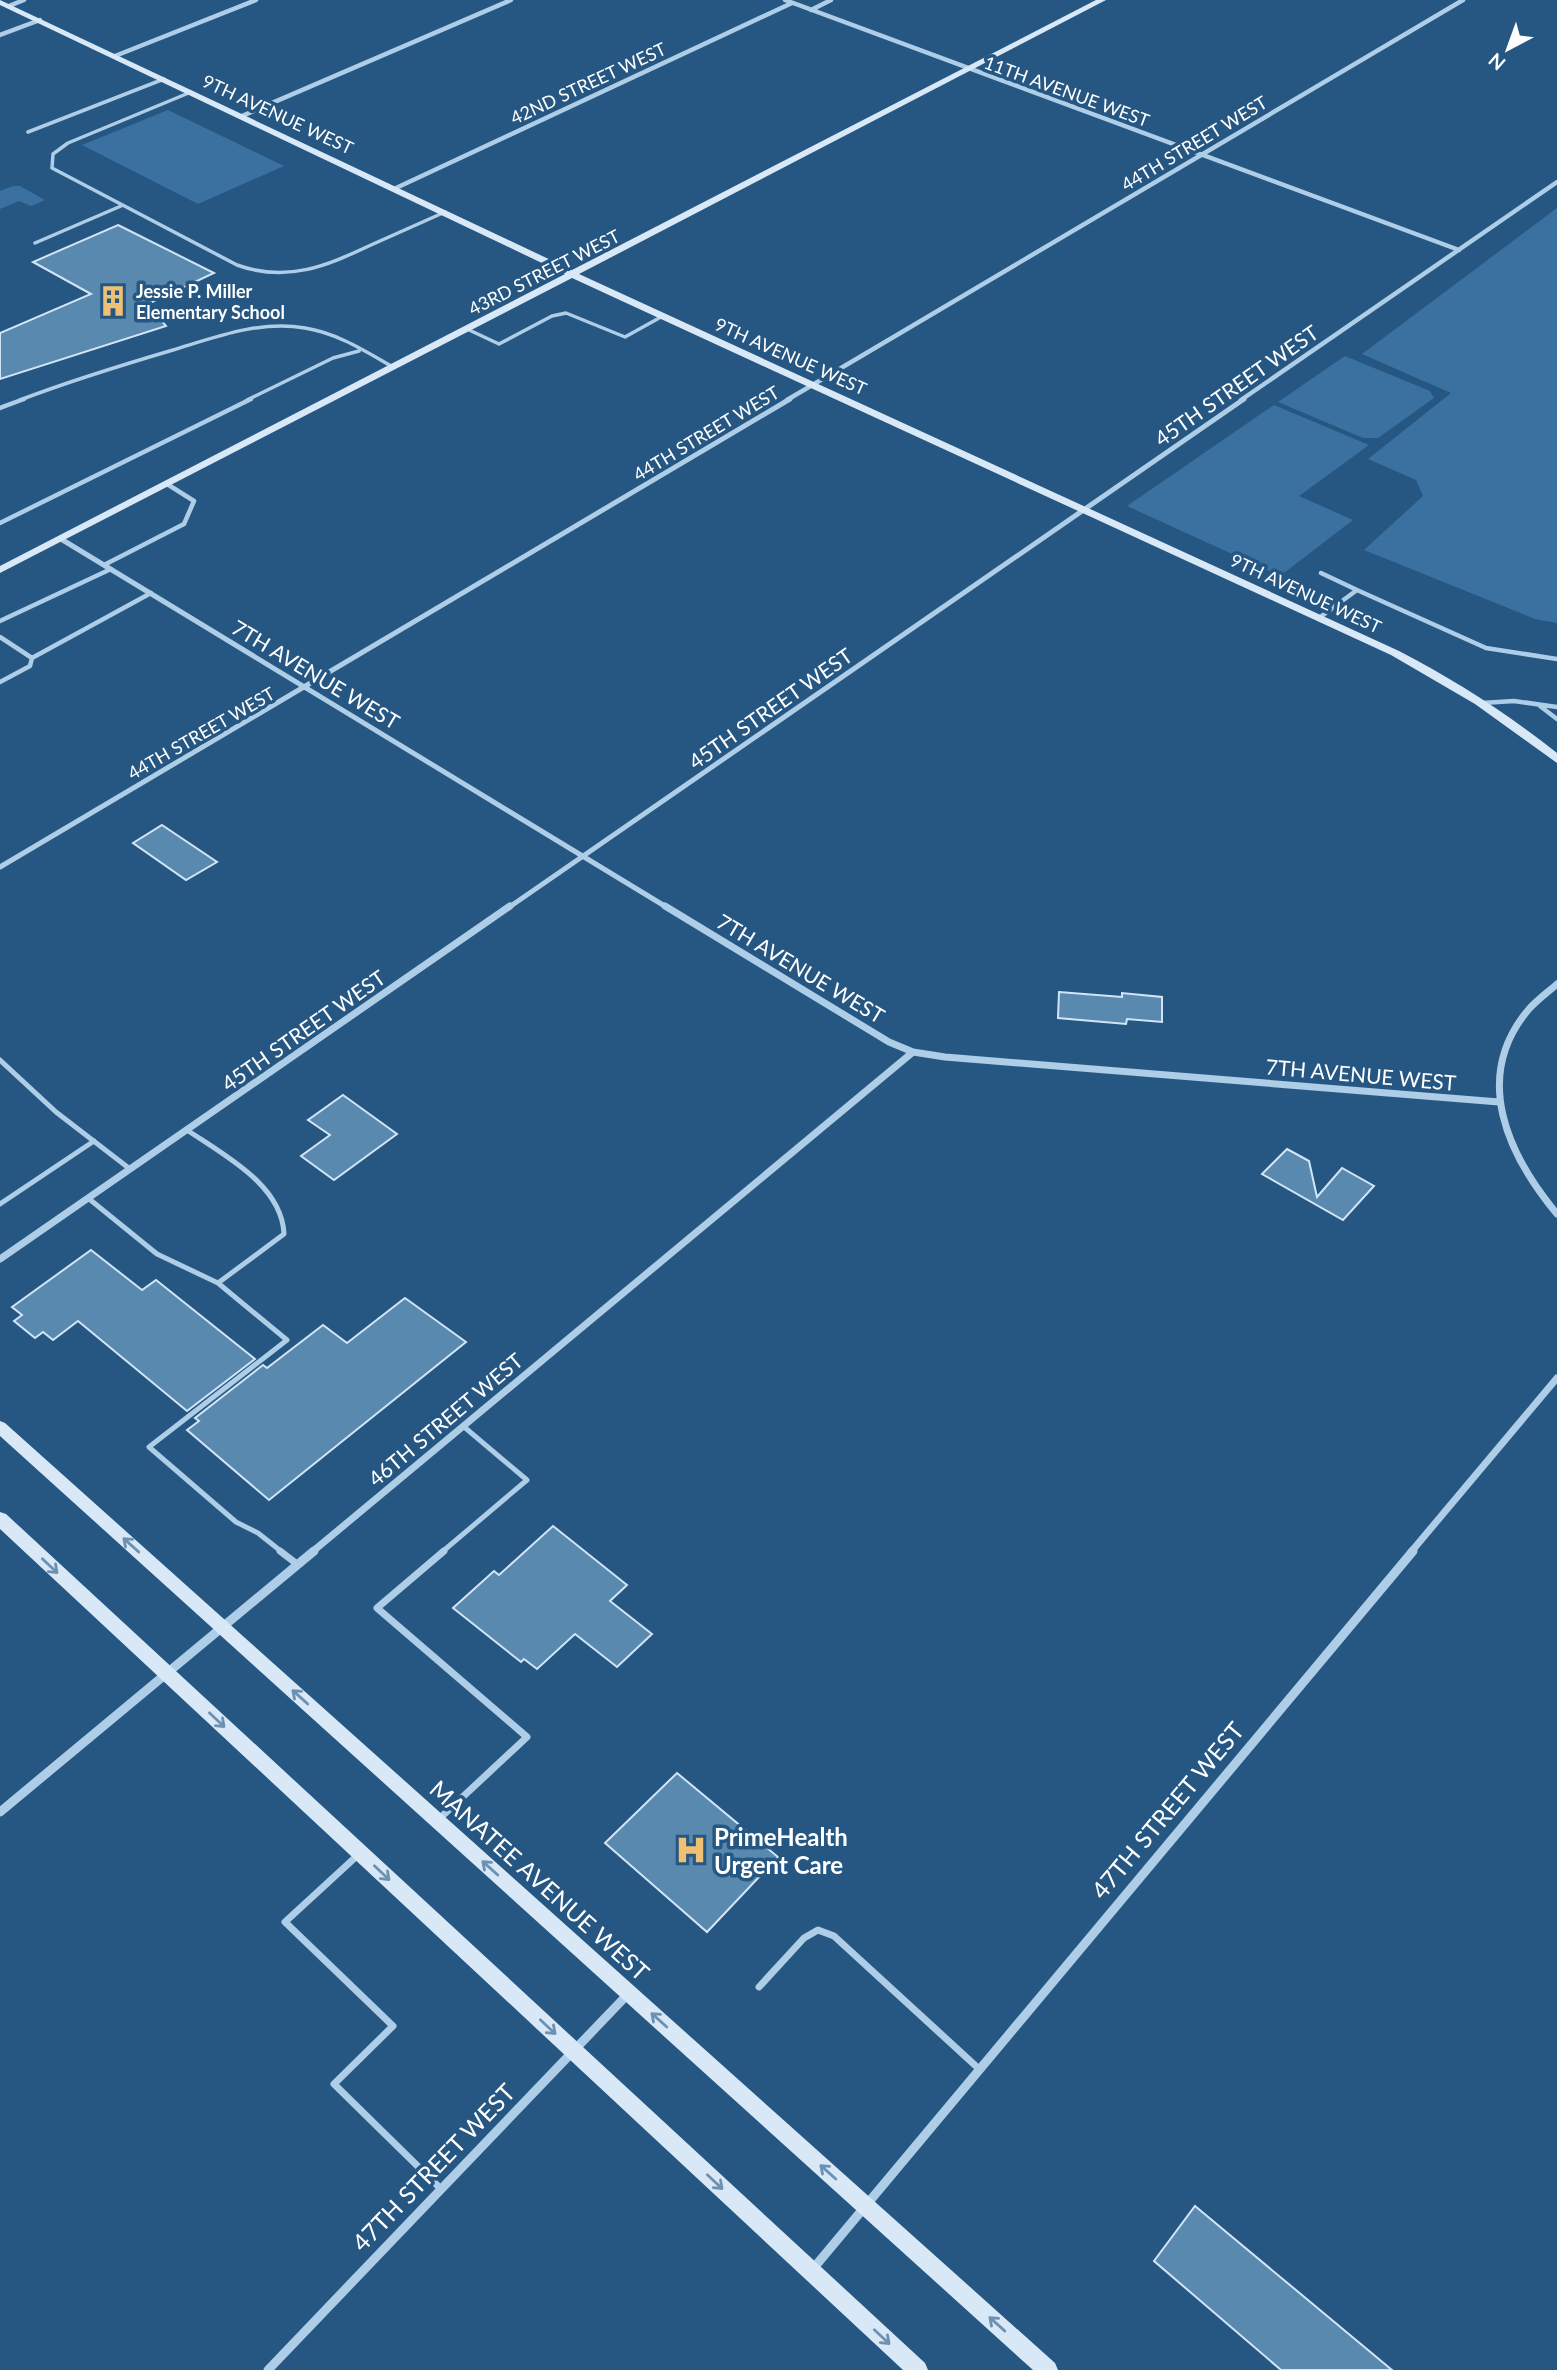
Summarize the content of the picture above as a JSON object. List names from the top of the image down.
{
  "streets": {
    "street": [
      "42ND STREET WEST",
      "11TH AVENUE WEST",
      "9TH AVENUE WEST",
      "44TH STREET WEST",
      "43RD STREET WEST",
      "45TH STREET WEST",
      "7TH AVENUE WEST",
      "46TH STREET WEST",
      "47TH STREET WEST",
      "MANATEE AVENUE WEST"
    ]
  },
  "crossings": [
    ["42ND STREET WEST", "11TH AVENUE WEST"],
    ["42ND STREET WEST", "9TH AVENUE WEST"],
    ["11TH AVENUE WEST", "44TH STREET WEST"],
    ["11TH AVENUE WEST", "43RD STREET WEST"],
    ["11TH AVENUE WEST", "45TH STREET WEST"],
    ["9TH AVENUE WEST", "44TH STREET WEST"],
    ["9TH AVENUE WEST", "43RD STREET WEST"],
    ["9TH AVENUE WEST", "45TH STREET WEST"],
    ["44TH STREET WEST", "7TH AVENUE WEST"],
    ["43RD STREET WEST", "7TH AVENUE WEST"],
    ["45TH STREET WEST", "7TH AVENUE WEST"],
    ["7TH AVENUE WEST", "46TH STREET WEST"],
    ["46TH STREET WEST", "MANATEE AVENUE WEST"],
    ["47TH STREET WEST", "MANATEE AVENUE WEST"]
  ],
  "places": {
    "building": ["Jessie P. Miller Elementary School"],
    "hospital": ["PrimeHealth Urgent Care"]
  },
  "north": "bottom left"
}
